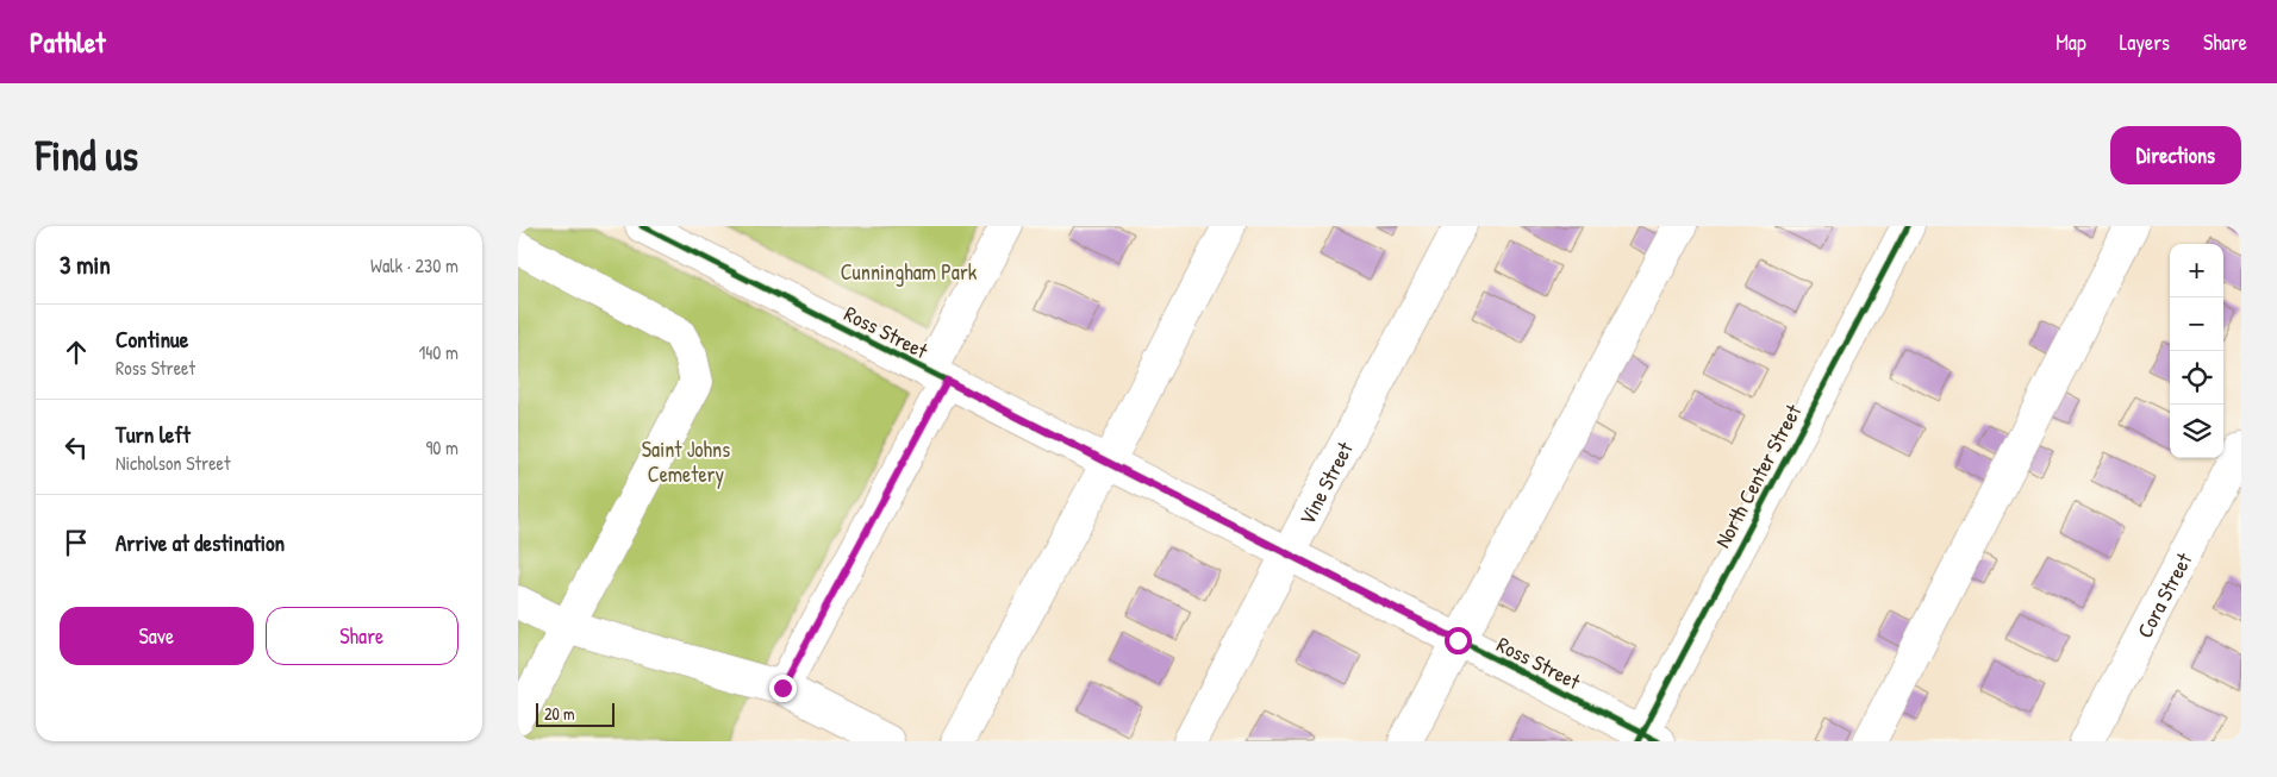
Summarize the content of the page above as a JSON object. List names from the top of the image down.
{
  "streets": {
    "street": [
      "Ross Street",
      "North Center Street",
      "Vine Street",
      "Cora Street"
    ]
  },
  "crossings": [
    ["Ross Street", "North Center Street"],
    ["Ross Street", "Vine Street"]
  ],
  "parks": ["Cunningham Park", "Saint Johns Cemetery"],
  "scale_bar": "20 m",
  "page": {
    "header": "Pathlet",
    "nav": ["Map", "Layers", "Share"],
    "buttons": [
      "Directions",
      ["Save", "Share"]
    ],
    "title": "Find us",
    "heading": ["3 min", "Walk · 230 m"],
    "map_buttons": ["+", "−"],
    "list": [
      ["Continue", "Ross Street", "140 m"],
      ["Turn left", "Nicholson Street", "90 m"],
      "Arrive at destination"
    ],
    "scale": "20 m"
  }
}
